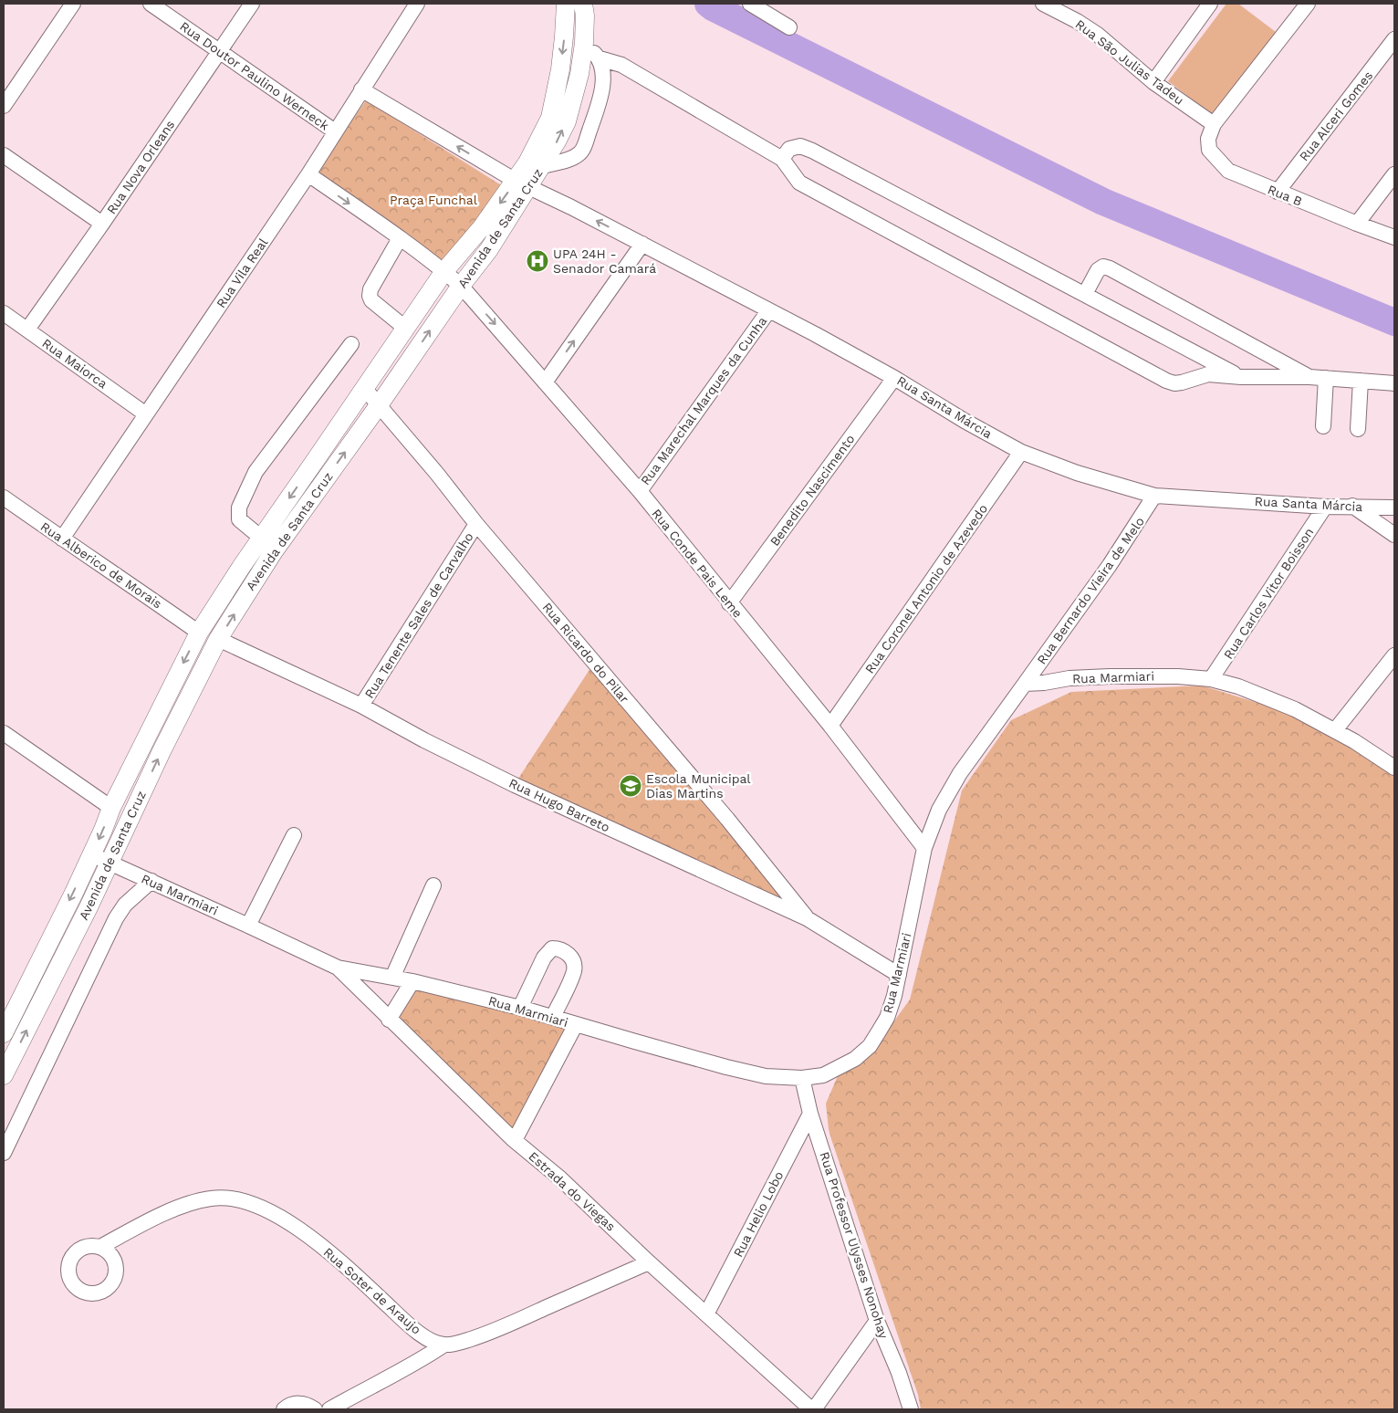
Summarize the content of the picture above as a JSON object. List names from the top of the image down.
{
  "streets": {
    "main road": ["Avenida de Santa Cruz"],
    "street": [
      "Rua São Julias Tadeu",
      "Rua Doutor Paulino Werneck",
      "Rua Alceri Gomes",
      "Rua Nova Orleans",
      "Rua B",
      "Rua Vila Real",
      "Rua Maiorca",
      "Rua Marechal Marques da Cunha",
      "Rua Santa Márcia",
      "Benedito Nascimento",
      "Rua Conde Pais Leme",
      "Rua Alberico de Morais",
      "Rua Coronel Antonio de Azevedo",
      "Rua Bernardo Vieira de Melo",
      "Rua Carlos Vitor Boisson",
      "Rua Tenente Sales de Carvalho",
      "Rua Ricardo do Pilar",
      "Rua Marmiari",
      "Rua Hugo Barreto",
      "Estrada do Viegas",
      "Rua Helio Lobo",
      "Rua Professor Ulysses Nonohay",
      "Rua Soter de Araujo"
    ]
  },
  "crossings": [
    ["Rua São Julias Tadeu", "Rua B"],
    ["Rua Doutor Paulino Werneck", "Rua Nova Orleans"],
    ["Rua Doutor Paulino Werneck", "Rua Vila Real"],
    ["Rua Alceri Gomes", "Rua B"],
    ["Rua Nova Orleans", "Rua Maiorca"],
    ["Avenida de Santa Cruz", "Rua Santa Márcia"],
    ["Avenida de Santa Cruz", "Rua Conde Pais Leme"],
    ["Avenida de Santa Cruz", "Rua Alberico de Morais"],
    ["Avenida de Santa Cruz", "Rua Ricardo do Pilar"],
    ["Avenida de Santa Cruz", "Rua Marmiari"],
    ["Avenida de Santa Cruz", "Rua Hugo Barreto"],
    ["Rua Vila Real", "Rua Maiorca"],
    ["Rua Vila Real", "Rua Alberico de Morais"],
    ["Rua Marechal Marques da Cunha", "Rua Santa Márcia"],
    ["Rua Marechal Marques da Cunha", "Rua Conde Pais Leme"],
    ["Rua Santa Márcia", "Benedito Nascimento"],
    ["Rua Santa Márcia", "Rua Coronel Antonio de Azevedo"],
    ["Rua Santa Márcia", "Rua Bernardo Vieira de Melo"],
    ["Rua Santa Márcia", "Rua Carlos Vitor Boisson"],
    ["Benedito Nascimento", "Rua Conde Pais Leme"],
    ["Rua Conde Pais Leme", "Rua Coronel Antonio de Azevedo"],
    ["Rua Conde Pais Leme", "Rua Marmiari"],
    ["Rua Bernardo Vieira de Melo", "Rua Marmiari"],
    ["Rua Carlos Vitor Boisson", "Rua Marmiari"],
    ["Rua Tenente Sales de Carvalho", "Rua Ricardo do Pilar"],
    ["Rua Tenente Sales de Carvalho", "Rua Hugo Barreto"],
    ["Rua Ricardo do Pilar", "Rua Hugo Barreto"],
    ["Rua Marmiari", "Rua Hugo Barreto"],
    ["Rua Marmiari", "Estrada do Viegas"],
    ["Rua Marmiari", "Rua Professor Ulysses Nonohay"],
    ["Estrada do Viegas", "Rua Helio Lobo"],
    ["Rua Helio Lobo", "Rua Professor Ulysses Nonohay"]
  ],
  "parks": ["Praça Funchal"],
  "places": {
    "hospital": ["UPA 24H - Senador Camará"],
    "school or university": ["Escola Municipal Dias Martins"]
  }
}
